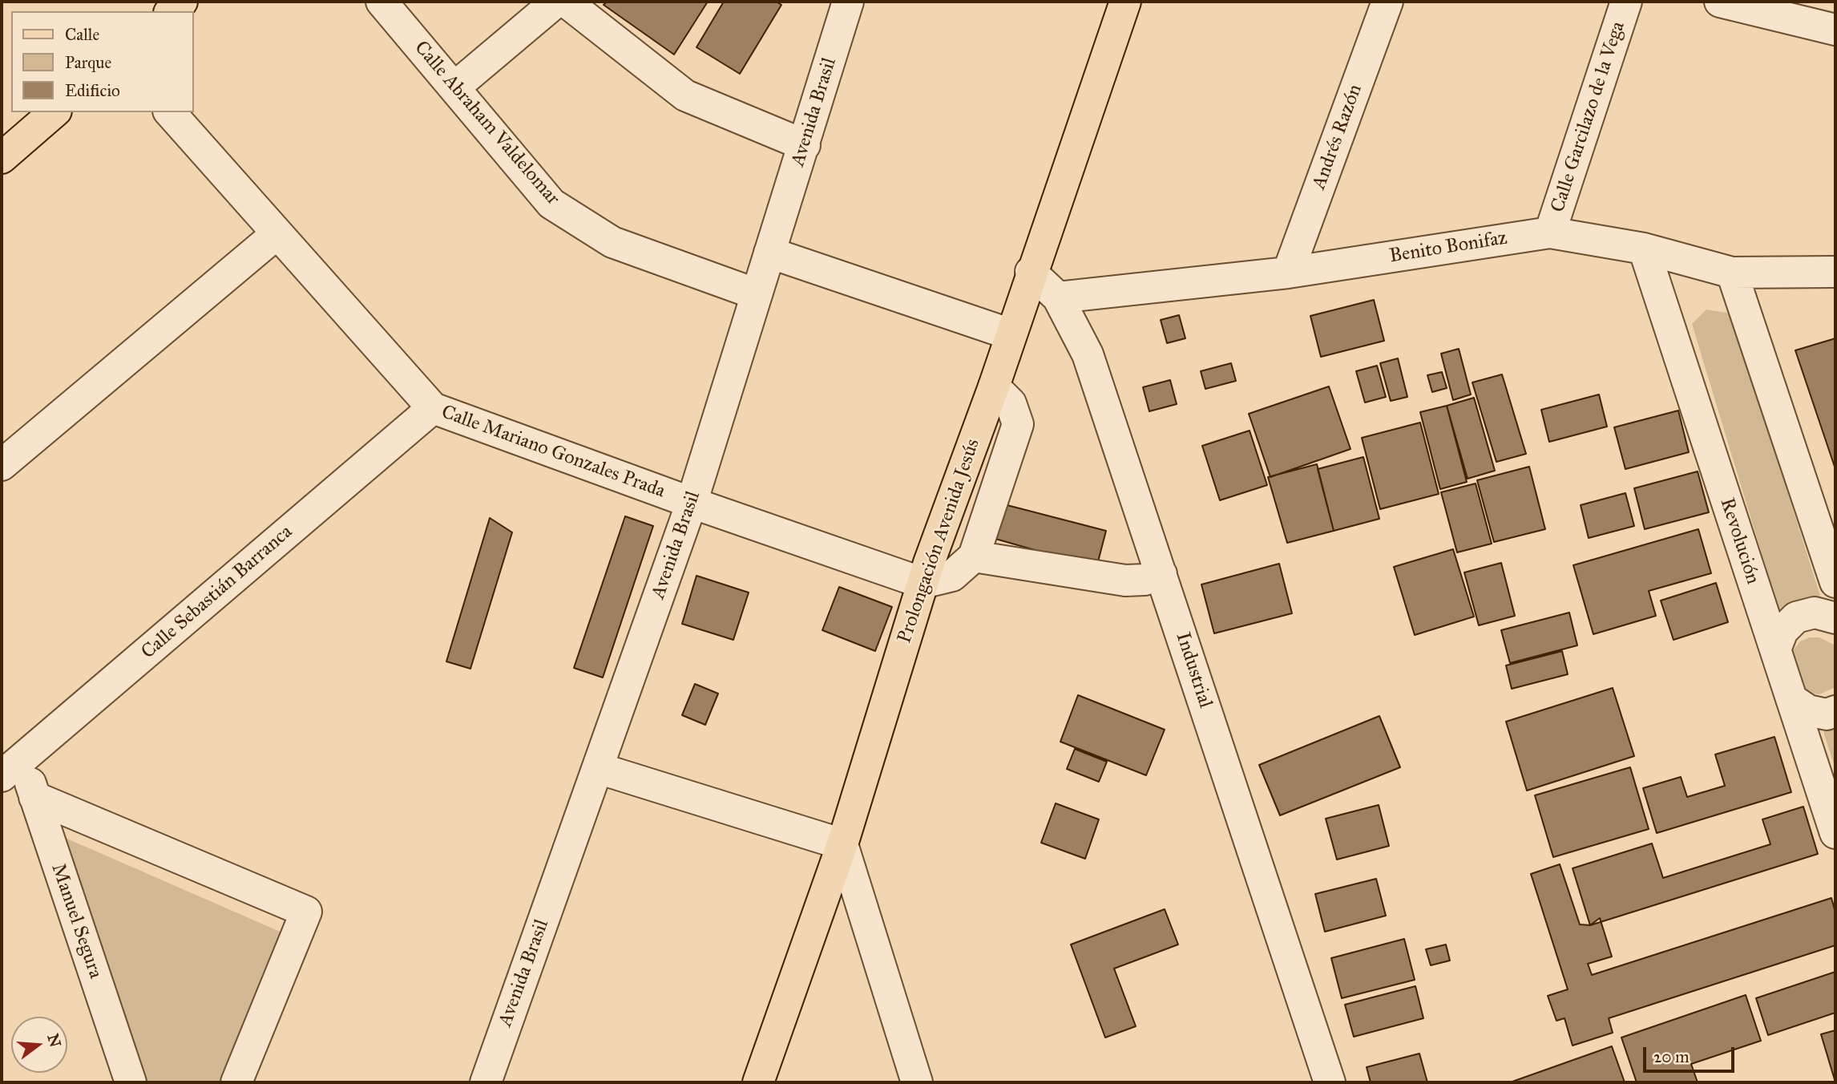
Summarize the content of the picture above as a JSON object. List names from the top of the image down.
{
  "streets": {
    "main road": ["Prolongación Avenida Jesús"],
    "street": [
      "Avenida Brasil",
      "Calle Garcilazo de la Vega",
      "Calle Abraham Valdelomar",
      "Andrés Razón",
      "Benito Bonifaz",
      "Calle Mariano Gonzales Prada",
      "Revolución",
      "Calle Sebastián Barranca",
      "Industrial",
      "Manuel Segura"
    ]
  },
  "crossings": [
    ["Avenida Brasil", "Calle Abraham Valdelomar"],
    ["Avenida Brasil", "Calle Mariano Gonzales Prada"],
    ["Calle Garcilazo de la Vega", "Benito Bonifaz"],
    ["Andrés Razón", "Benito Bonifaz"],
    ["Benito Bonifaz", "Revolución"],
    ["Benito Bonifaz", "Industrial"],
    ["Calle Mariano Gonzales Prada", "Prolongación Avenida Jesús"],
    ["Calle Mariano Gonzales Prada", "Calle Sebastián Barranca"],
    ["Prolongación Avenida Jesús", "Industrial"],
    ["Calle Sebastián Barranca", "Manuel Segura"]
  ],
  "legend": ["Calle", "Parque", "Edificio"],
  "scale_bar": "20 m",
  "north": "right"
}
